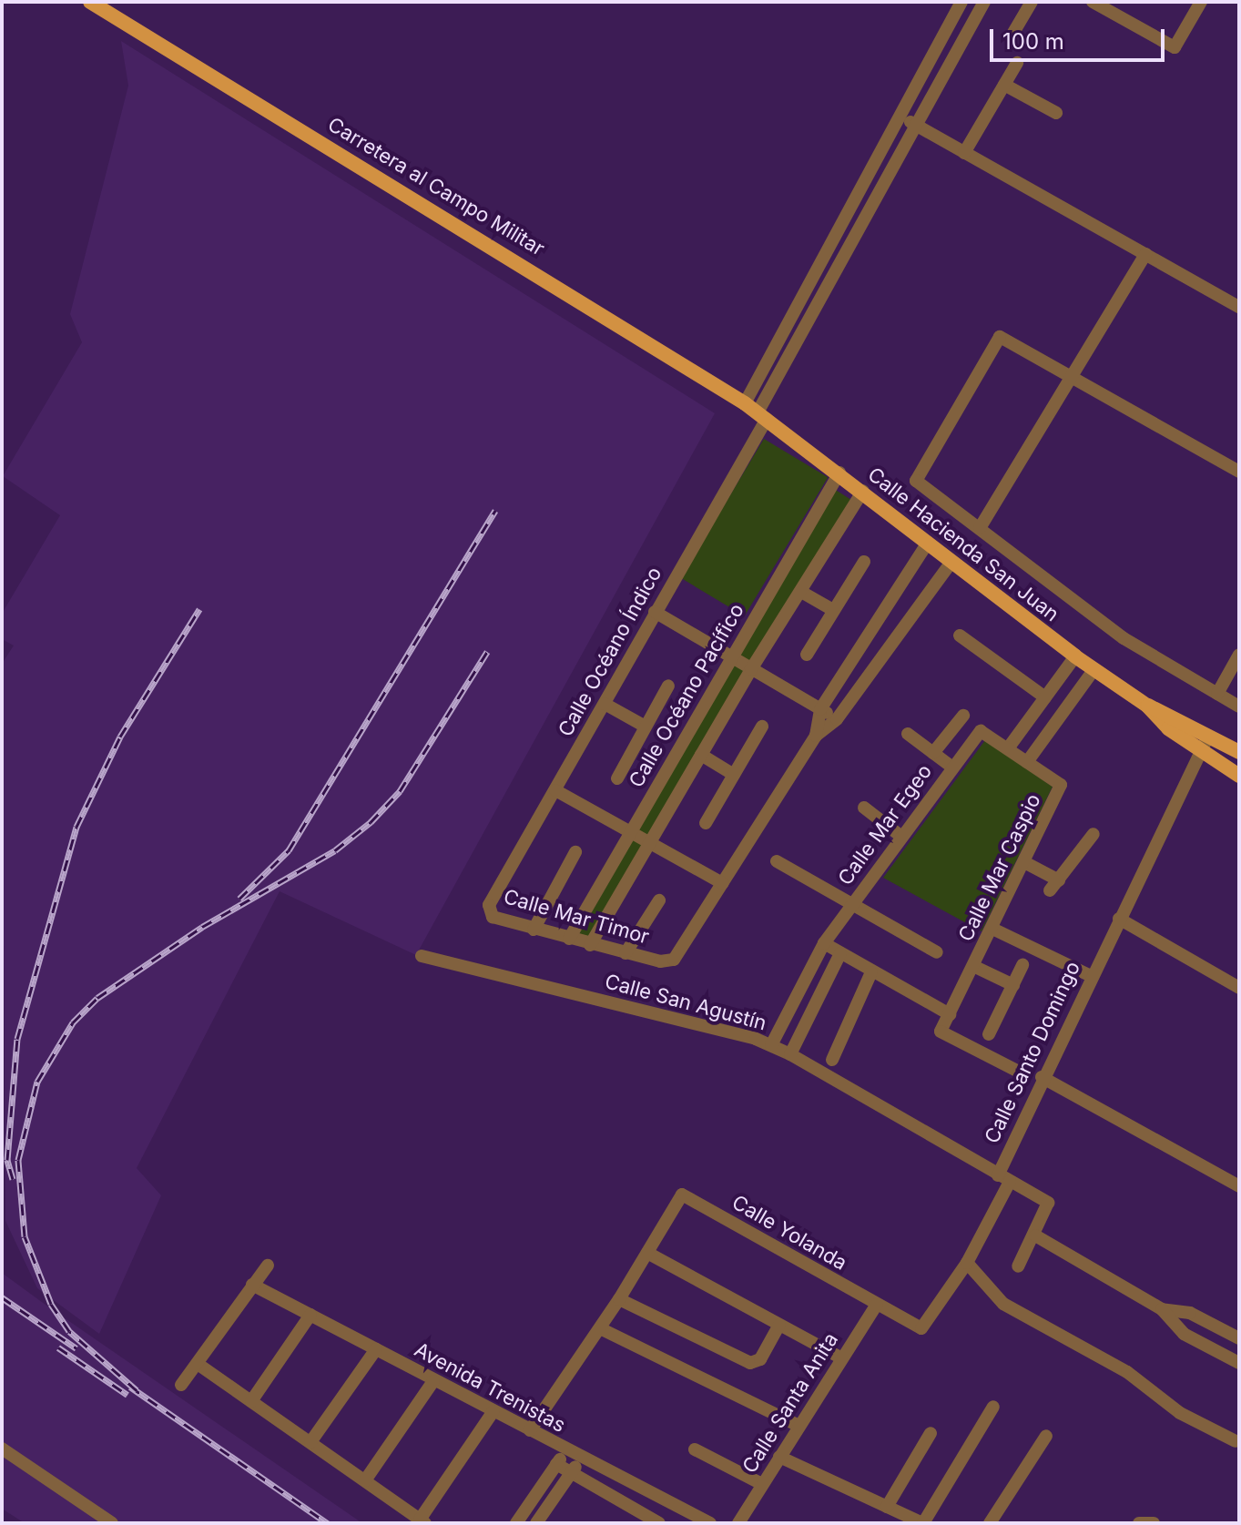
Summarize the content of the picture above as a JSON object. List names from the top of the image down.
{
  "streets": {
    "main road": ["Carretera al Campo Militar", "Calle Hacienda San Juan"],
    "street": [
      "Calle Océano Índico",
      "Calle Océano Pacífico",
      "Calle Mar Egeo",
      "Calle Mar Caspio",
      "Calle Mar Timor",
      "Calle San Agustín",
      "Calle Santo Domingo",
      "Calle Yolanda",
      "Avenida Trenistas",
      "Calle Santa Anita"
    ]
  },
  "crossings": [
    ["Carretera al Campo Militar", "Calle Hacienda San Juan"],
    ["Carretera al Campo Militar", "Calle Océano Índico"],
    ["Calle Hacienda San Juan", "Calle Océano Índico"],
    ["Calle Hacienda San Juan", "Calle Océano Pacífico"],
    ["Calle Hacienda San Juan", "Calle Santo Domingo"],
    ["Calle Océano Índico", "Calle Mar Timor"],
    ["Calle Océano Pacífico", "Calle Mar Timor"],
    ["Calle Mar Egeo", "Calle Mar Caspio"],
    ["Calle Mar Egeo", "Calle San Agustín"],
    ["Calle San Agustín", "Calle Santo Domingo"],
    ["Calle Santo Domingo", "Calle Yolanda"],
    ["Calle Santo Domingo", "Calle Santa Anita"],
    ["Calle Yolanda", "Calle Santa Anita"]
  ],
  "scale_bar": "100 m"
}
